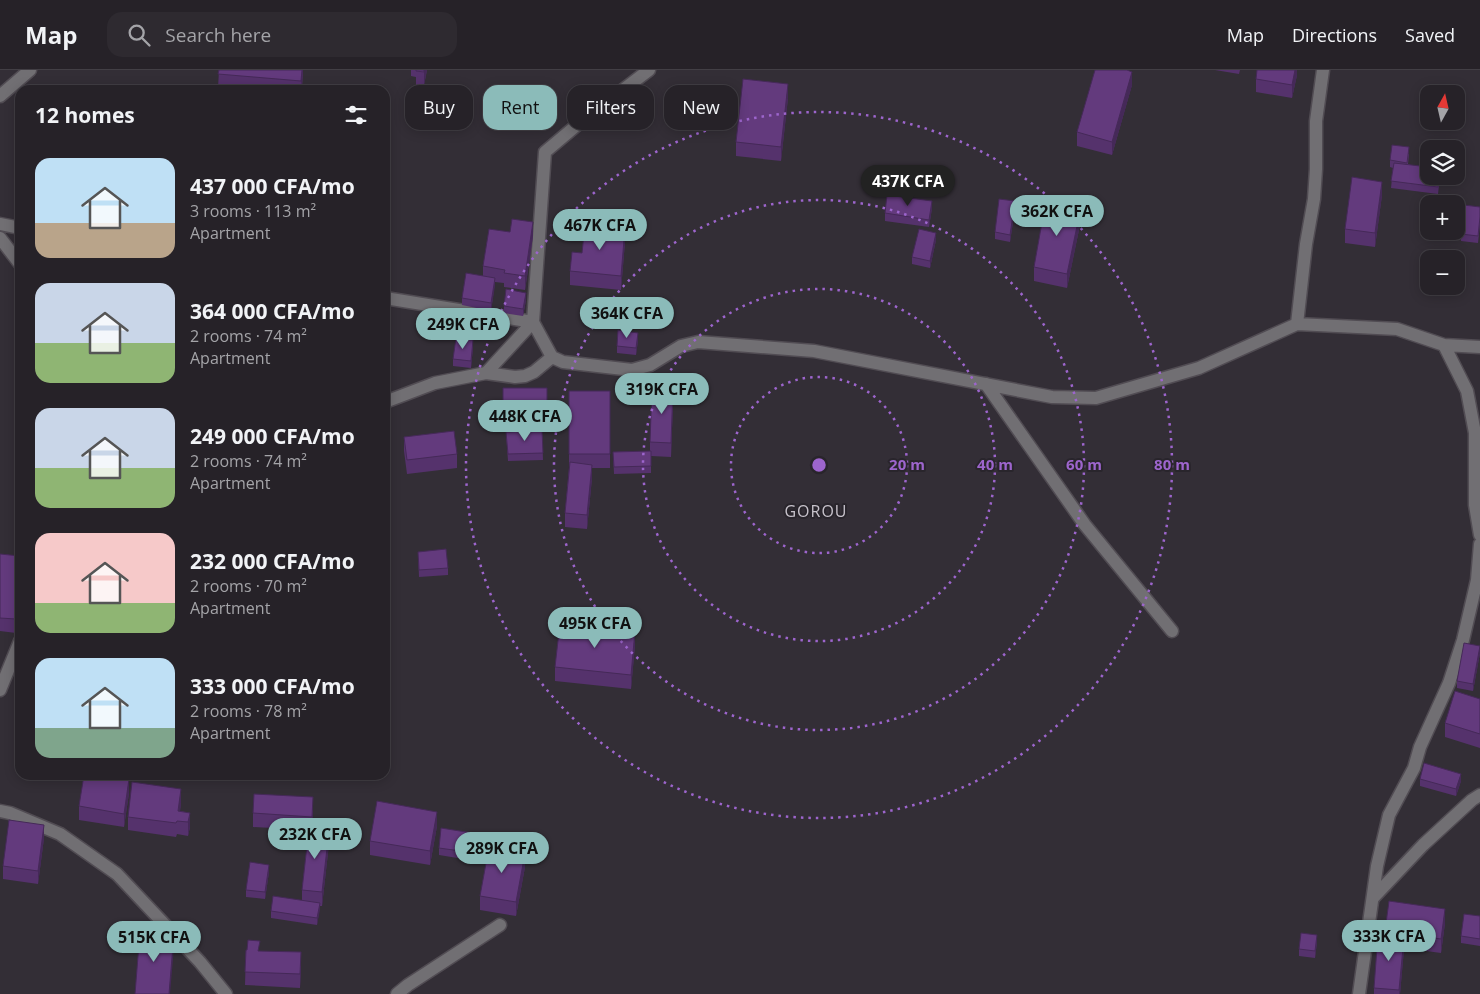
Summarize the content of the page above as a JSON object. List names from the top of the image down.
{
  "districts": ["GOROU"],
  "north": "top",
  "page": {
    "header": "Map",
    "search": "Search here",
    "nav": ["Map", "Directions", "Saved"],
    "map_buttons": ["+", "−"],
    "chip": [
      "Buy",
      "Rent",
      "Filters",
      "New"
    ],
    "heading": "12 homes",
    "list": [
      {
        "name": "437 000 CFA/mo",
        "note": "3 rooms · 113 m² · Apartment"
      },
      {
        "name": "364 000 CFA/mo",
        "note": "2 rooms · 74 m² · Apartment"
      },
      {
        "name": "249 000 CFA/mo",
        "note": "2 rooms · 74 m² · Apartment"
      },
      {
        "name": "232 000 CFA/mo",
        "note": "2 rooms · 70 m² · Apartment"
      },
      {
        "name": "333 000 CFA/mo",
        "note": "2 rooms · 78 m² · Apartment"
      }
    ],
    "price": [
      "437K CFA",
      "362K CFA",
      "467K CFA",
      "364K CFA",
      "249K CFA",
      "319K CFA",
      "448K CFA",
      "495K CFA",
      "232K CFA",
      "289K CFA",
      "333K CFA",
      "515K CFA"
    ]
  },
  "rings": [
    "20 m",
    "40 m",
    "60 m",
    "80 m"
  ]
}
